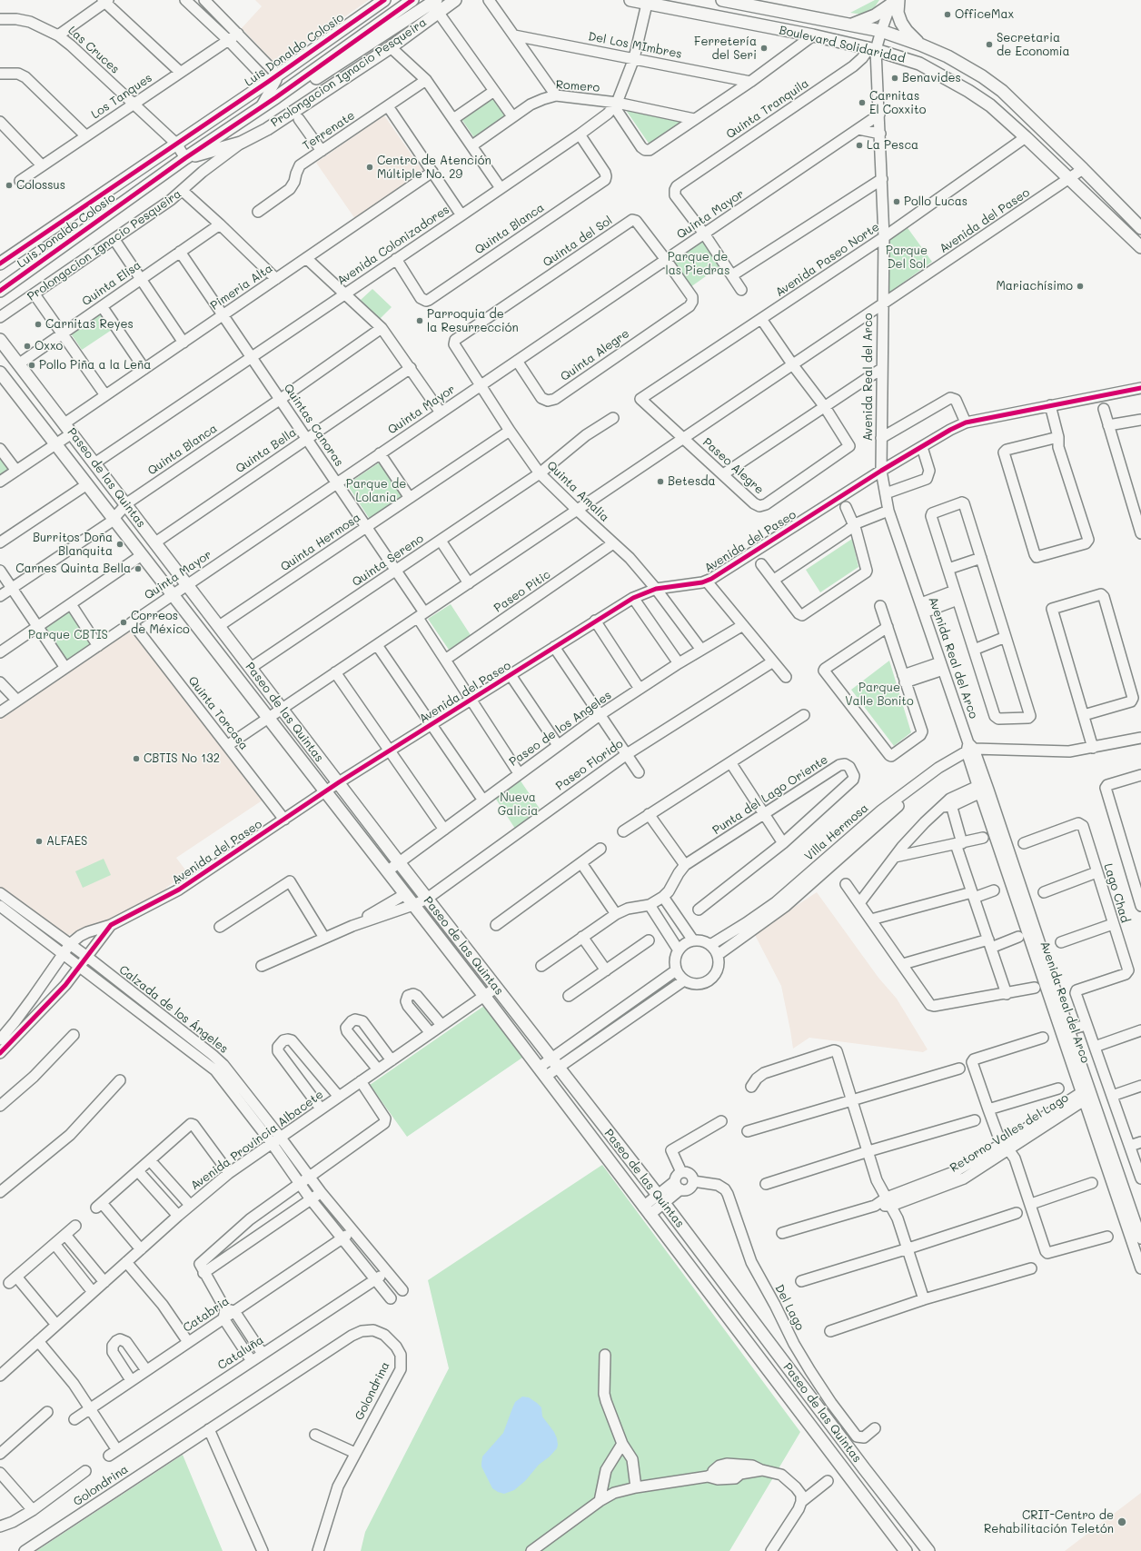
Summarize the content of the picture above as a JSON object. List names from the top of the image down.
{
  "streets": {
    "main road": [
      "Boulevard Solidaridad",
      "Luis Donaldo Colosio",
      "Prolongacion Ignacio Pesqueira",
      "Paseo de las Quintas"
    ],
    "street": [
      "Del Los MImbres",
      "Las Cruces",
      "Romero",
      "Los Tanques",
      "Quinta Tranquila",
      "Terrenate",
      "Quinta Mayor",
      "Avenida del Paseo",
      "Quinta Blanca",
      "Quinta del Sol",
      "Avenida Colonizadores",
      "Avenida Paseo Norte",
      "Quinta Elisa",
      "Pimeria Alta",
      "Quinta Alegre",
      "Avenida Real del Arco",
      "Quintas Canoras",
      "Quinta Bella",
      "Paseo Alegre",
      "Quinta Amalia",
      "Quinta Hermosa",
      "Quinta Sereno",
      "Paseo Pitic",
      "Quinta Torcasa",
      "Paseo de los Angeles",
      "Paseo Florido",
      "Punta del Lago Oriente",
      "Villa Hermosa",
      "Lago Chad",
      "Calzada de los Ángeles",
      "Retorno Valles del Lago",
      "Avenida Provincia Albacete",
      "Del Lago",
      "Catabria",
      "Cataluña",
      "Golondrina"
    ]
  },
  "crossings": [
    ["Boulevard Solidaridad", "Quinta Tranquila"],
    ["Boulevard Solidaridad", "Avenida del Paseo"],
    ["Boulevard Solidaridad", "Avenida Colonizadores"],
    ["Boulevard Solidaridad", "Avenida Paseo Norte"],
    ["Boulevard Solidaridad", "Avenida Real del Arco"],
    ["Del Los MImbres", "Avenida Colonizadores"],
    ["Las Cruces", "Luis Donaldo Colosio"],
    ["Las Cruces", "Prolongacion Ignacio Pesqueira"],
    ["Las Cruces", "Los Tanques"],
    ["Luis Donaldo Colosio", "Prolongacion Ignacio Pesqueira"],
    ["Romero", "Avenida Colonizadores"],
    ["Quinta Tranquila", "Quinta Mayor"],
    ["Quinta Tranquila", "Avenida Real del Arco"],
    ["Quinta Mayor", "Quinta del Sol"],
    ["Quinta Mayor", "Quinta Alegre"],
    ["Quinta Mayor", "Avenida Real del Arco"],
    ["Quinta Mayor", "Quintas Canoras"],
    ["Quinta Mayor", "Paseo de las Quintas"],
    ["Quinta Mayor", "Quinta Amalia"],
    ["Quinta Mayor", "Quinta Torcasa"],
    ["Avenida del Paseo", "Avenida Real del Arco"],
    ["Avenida del Paseo", "Quintas Canoras"],
    ["Avenida del Paseo", "Paseo Alegre"],
    ["Avenida del Paseo", "Paseo de las Quintas"],
    ["Avenida del Paseo", "Quinta Amalia"],
    ["Avenida del Paseo", "Quinta Torcasa"],
    ["Avenida del Paseo", "Calzada de los Ángeles"],
    ["Quinta Blanca", "Avenida Colonizadores"],
    ["Quinta Blanca", "Quintas Canoras"],
    ["Quinta Blanca", "Paseo de las Quintas"],
    ["Quinta del Sol", "Quinta Alegre"],
    ["Quinta del Sol", "Quinta Amalia"],
    ["Avenida Colonizadores", "Quintas Canoras"],
    ["Avenida Colonizadores", "Paseo de las Quintas"],
    ["Avenida Paseo Norte", "Avenida Real del Arco"],
    ["Avenida Paseo Norte", "Paseo Alegre"],
    ["Quinta Elisa", "Quintas Canoras"],
    ["Quinta Elisa", "Paseo de las Quintas"],
    ["Pimeria Alta", "Quintas Canoras"],
    ["Pimeria Alta", "Paseo de las Quintas"],
    ["Avenida Real del Arco", "Villa Hermosa"],
    ["Avenida Real del Arco", "Retorno Valles del Lago"],
    ["Quintas Canoras", "Quinta Bella"],
    ["Quintas Canoras", "Quinta Hermosa"],
    ["Quintas Canoras", "Quinta Sereno"],
    ["Quintas Canoras", "Paseo Pitic"],
    ["Quintas Canoras", "Paseo de los Angeles"],
    ["Quinta Bella", "Paseo de las Quintas"],
    ["Paseo de las Quintas", "Quinta Hermosa"],
    ["Paseo de las Quintas", "Quinta Sereno"],
    ["Paseo de las Quintas", "Paseo de los Angeles"],
    ["Paseo de las Quintas", "Paseo Florido"],
    ["Paseo de las Quintas", "Avenida Provincia Albacete"],
    ["Quinta Amalia", "Quinta Hermosa"],
    ["Quinta Amalia", "Quinta Sereno"],
    ["Quinta Amalia", "Paseo Pitic"],
    ["Quinta Amalia", "Paseo de los Angeles"],
    ["Calzada de los Ángeles", "Avenida Provincia Albacete"],
    ["Calzada de los Ángeles", "Catabria"],
    ["Calzada de los Ángeles", "Cataluña"],
    ["Catabria", "Cataluña"]
  ],
  "parks": [
    "Parque Del Sol",
    "Parque de las Piedras",
    "Parque de Lolania",
    "Parque CBTIS",
    "Parque Valle Bonito",
    "Nueva Galicia"
  ],
  "places": [
    "OfficeMax",
    "Secretaria de Economia",
    "Ferretería del Seri",
    "Benavides",
    "Carnitas El Coxxito",
    "La Pesca",
    "Centro de Atención Múltiple No. 29",
    "Colossus",
    "Pollo Lucas",
    "Mariachísimo",
    "Parroquia de la Resurrección",
    "Carnitas Reyes",
    "Oxxo",
    "Pollo Piña a la Leña",
    "Betesda",
    "Burritos Doña Blanquita",
    "Carnes Quinta Bella",
    "Correos de México",
    "CBTIS No 132",
    "ALFAES",
    "CRIT-Centro de Rehabilitación Teletón"
  ]
}
